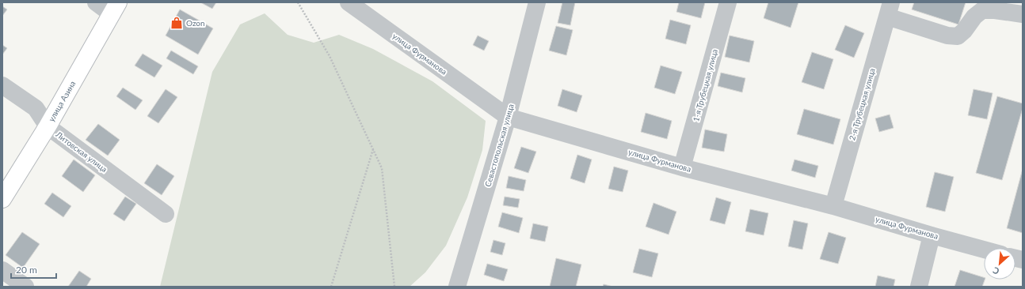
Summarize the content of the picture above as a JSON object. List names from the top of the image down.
{
  "streets": {
    "main road": ["улица Азина"],
    "street": [
      "улица Фурманова",
      "1-я Трубецкая улица",
      "2-я Трубецкая улица",
      "Севастопольская улица",
      "Литовская улица"
    ]
  },
  "crossings": [
    ["улица Фурманова", "1-я Трубецкая улица"],
    ["улица Фурманова", "2-я Трубецкая улица"],
    ["улица Фурманова", "Севастопольская улица"],
    ["улица Азина", "Литовская улица"]
  ],
  "places": {
    "shop": ["Ozon"]
  },
  "scale_bar": "20 m",
  "north": "bottom left"
}
